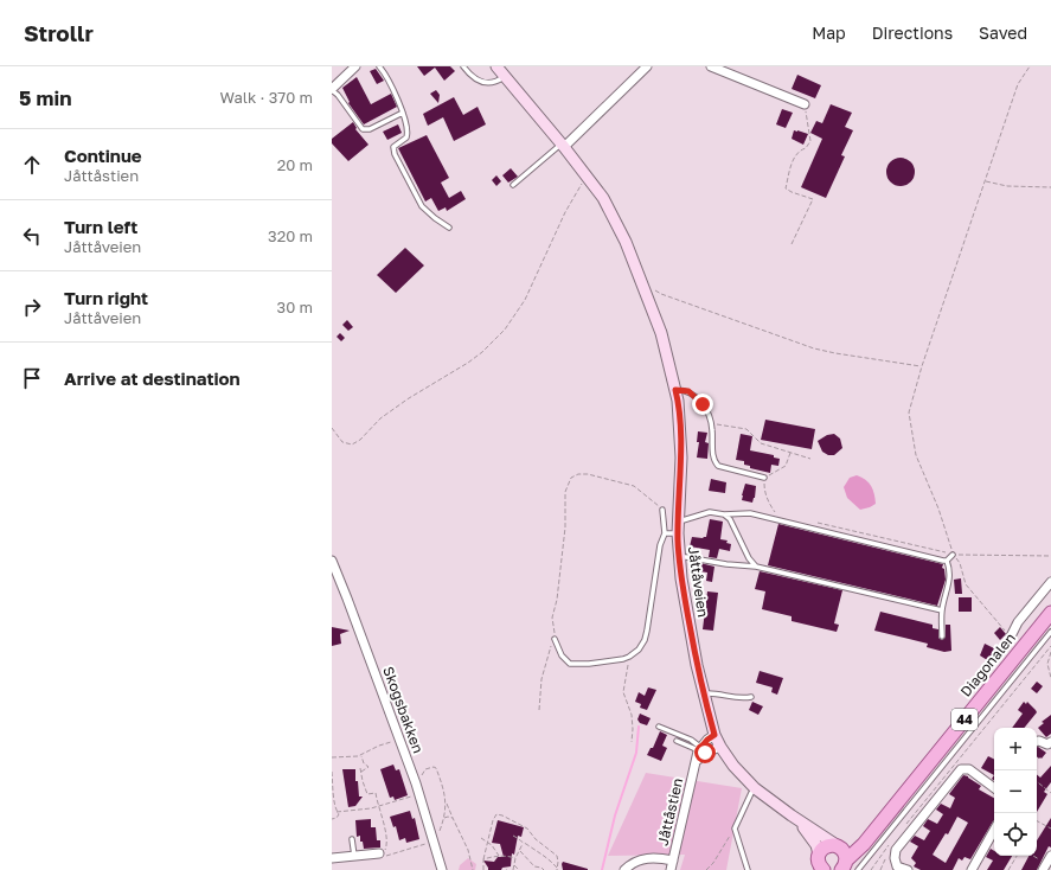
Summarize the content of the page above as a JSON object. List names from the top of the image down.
{
  "streets": {
    "main road": ["Jåttåveien", "Diagonalen", "44"],
    "street": ["Skogsbakken", "Jåttåstien"]
  },
  "crossings": [
    ["Jåttåveien", "Diagonalen"],
    ["Jåttåveien", "44"],
    ["Diagonalen", "44"]
  ],
  "page": {
    "header": "Strollr",
    "nav": ["Map", "Directions", "Saved"],
    "heading": ["5 min", "Walk · 370 m"],
    "list": [
      ["Continue", "Jåttåstien", "20 m"],
      ["Turn left", "Jåttåveien", "320 m"],
      ["Turn right", "Jåttåveien", "30 m"],
      "Arrive at destination"
    ],
    "map_buttons": ["+", "−"]
  }
}
